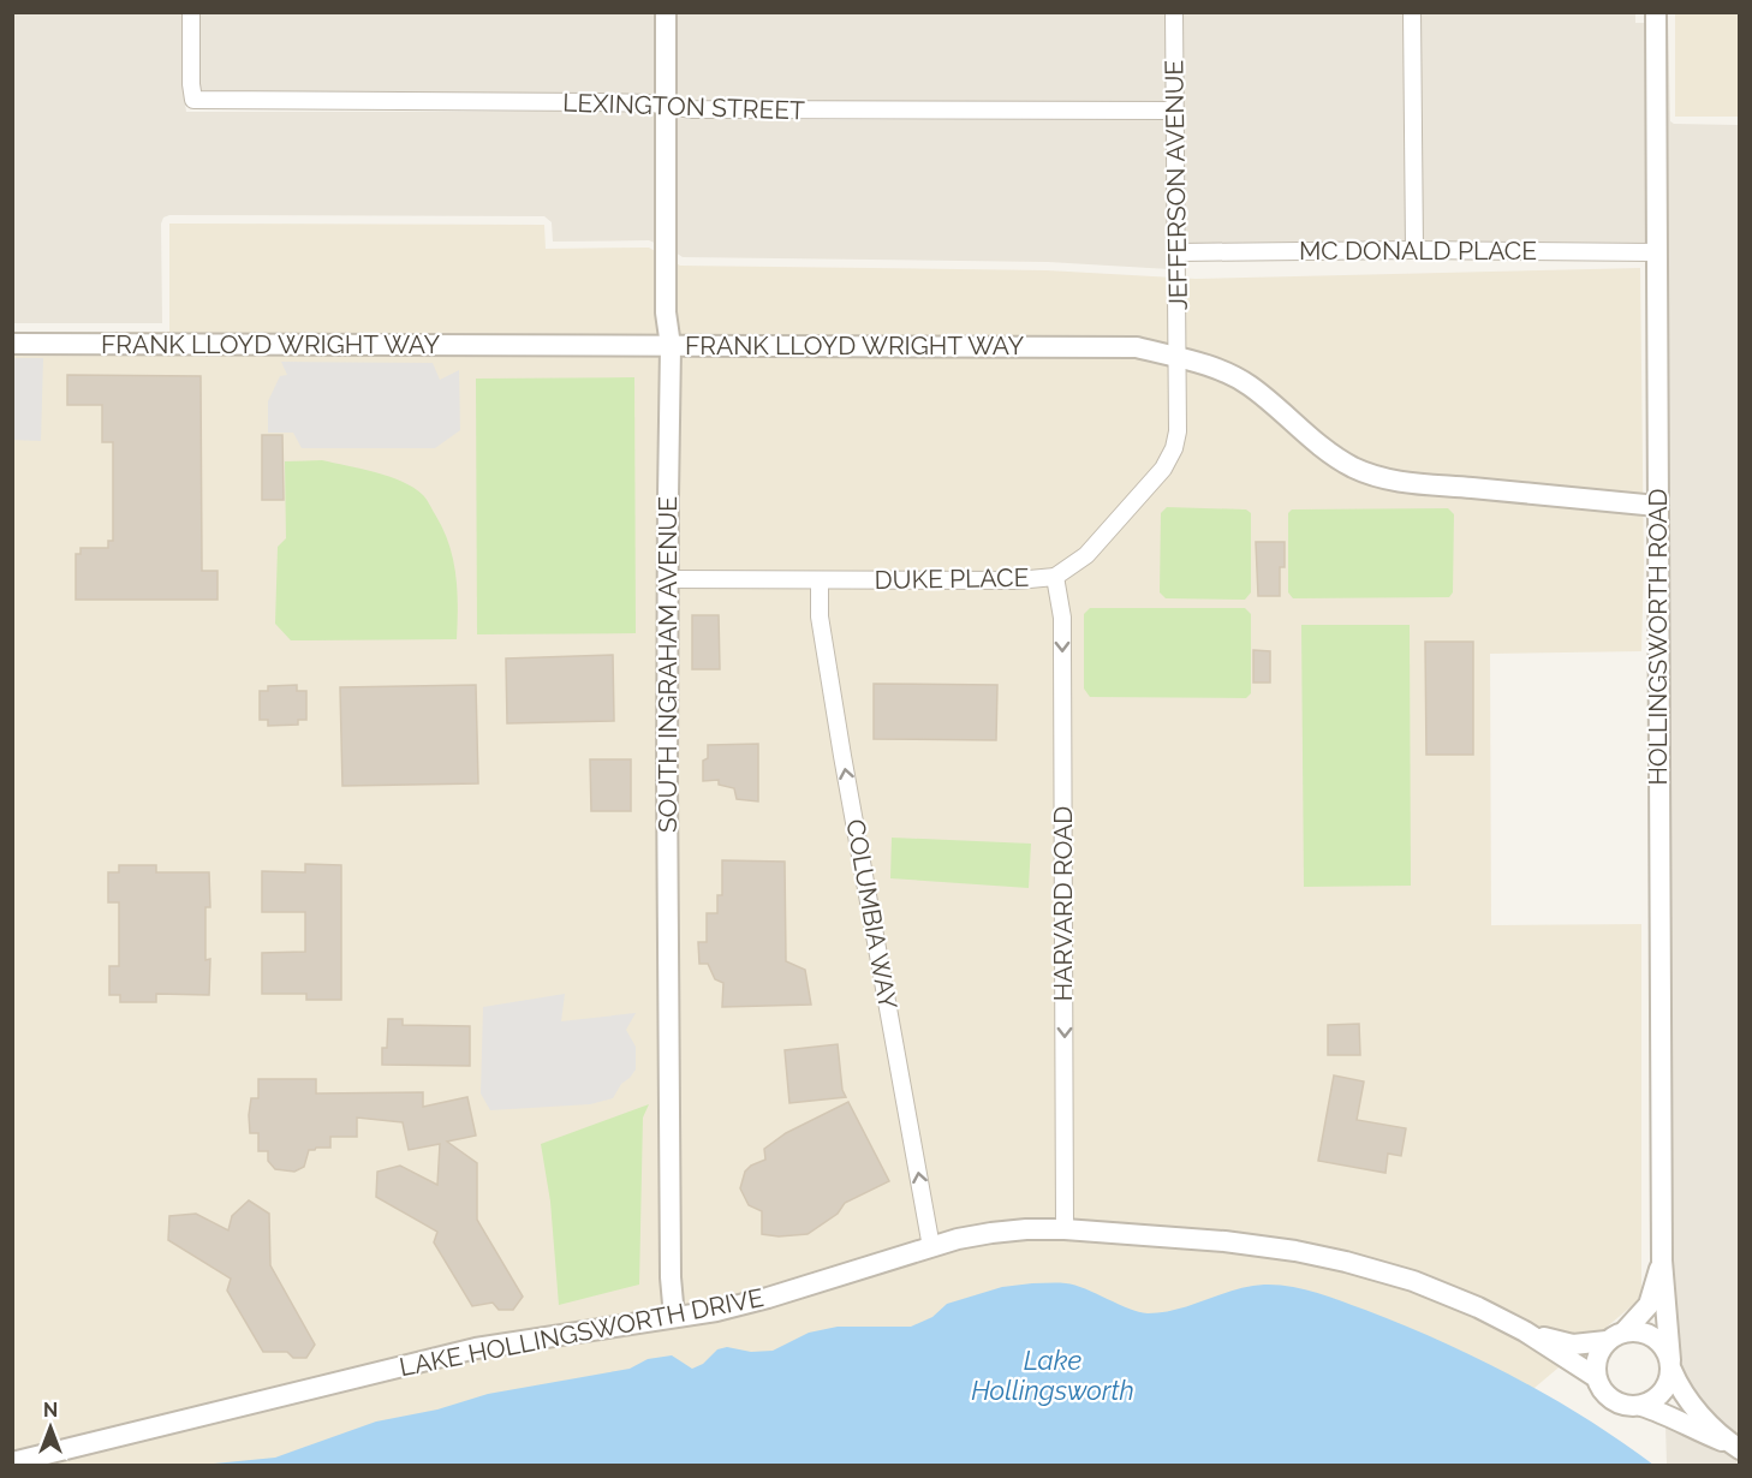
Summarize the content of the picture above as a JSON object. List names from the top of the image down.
{
  "streets": {
    "street": [
      "LEXINGTON STREET",
      "JEFFERSON AVENUE",
      "MC DONALD PLACE",
      "FRANK LLOYD WRIGHT WAY",
      "DUKE PLACE",
      "HOLLINGSWORTH ROAD",
      "SOUTH INGRAHAM AVENUE",
      "HARVARD ROAD",
      "COLUMBIA WAY",
      "LAKE HOLLINGSWORTH DRIVE"
    ]
  },
  "crossings": [
    ["LEXINGTON STREET", "JEFFERSON AVENUE"],
    ["LEXINGTON STREET", "SOUTH INGRAHAM AVENUE"],
    ["JEFFERSON AVENUE", "MC DONALD PLACE"],
    ["JEFFERSON AVENUE", "FRANK LLOYD WRIGHT WAY"],
    ["JEFFERSON AVENUE", "DUKE PLACE"],
    ["MC DONALD PLACE", "HOLLINGSWORTH ROAD"],
    ["FRANK LLOYD WRIGHT WAY", "DUKE PLACE"],
    ["FRANK LLOYD WRIGHT WAY", "HOLLINGSWORTH ROAD"],
    ["FRANK LLOYD WRIGHT WAY", "SOUTH INGRAHAM AVENUE"],
    ["DUKE PLACE", "SOUTH INGRAHAM AVENUE"],
    ["DUKE PLACE", "HARVARD ROAD"],
    ["DUKE PLACE", "COLUMBIA WAY"],
    ["HOLLINGSWORTH ROAD", "LAKE HOLLINGSWORTH DRIVE"],
    ["SOUTH INGRAHAM AVENUE", "LAKE HOLLINGSWORTH DRIVE"],
    ["HARVARD ROAD", "LAKE HOLLINGSWORTH DRIVE"],
    ["COLUMBIA WAY", "LAKE HOLLINGSWORTH DRIVE"]
  ],
  "one_way": ["HARVARD ROAD", "COLUMBIA WAY"],
  "water": ["Lake Hollingsworth"],
  "north": "top"
}
